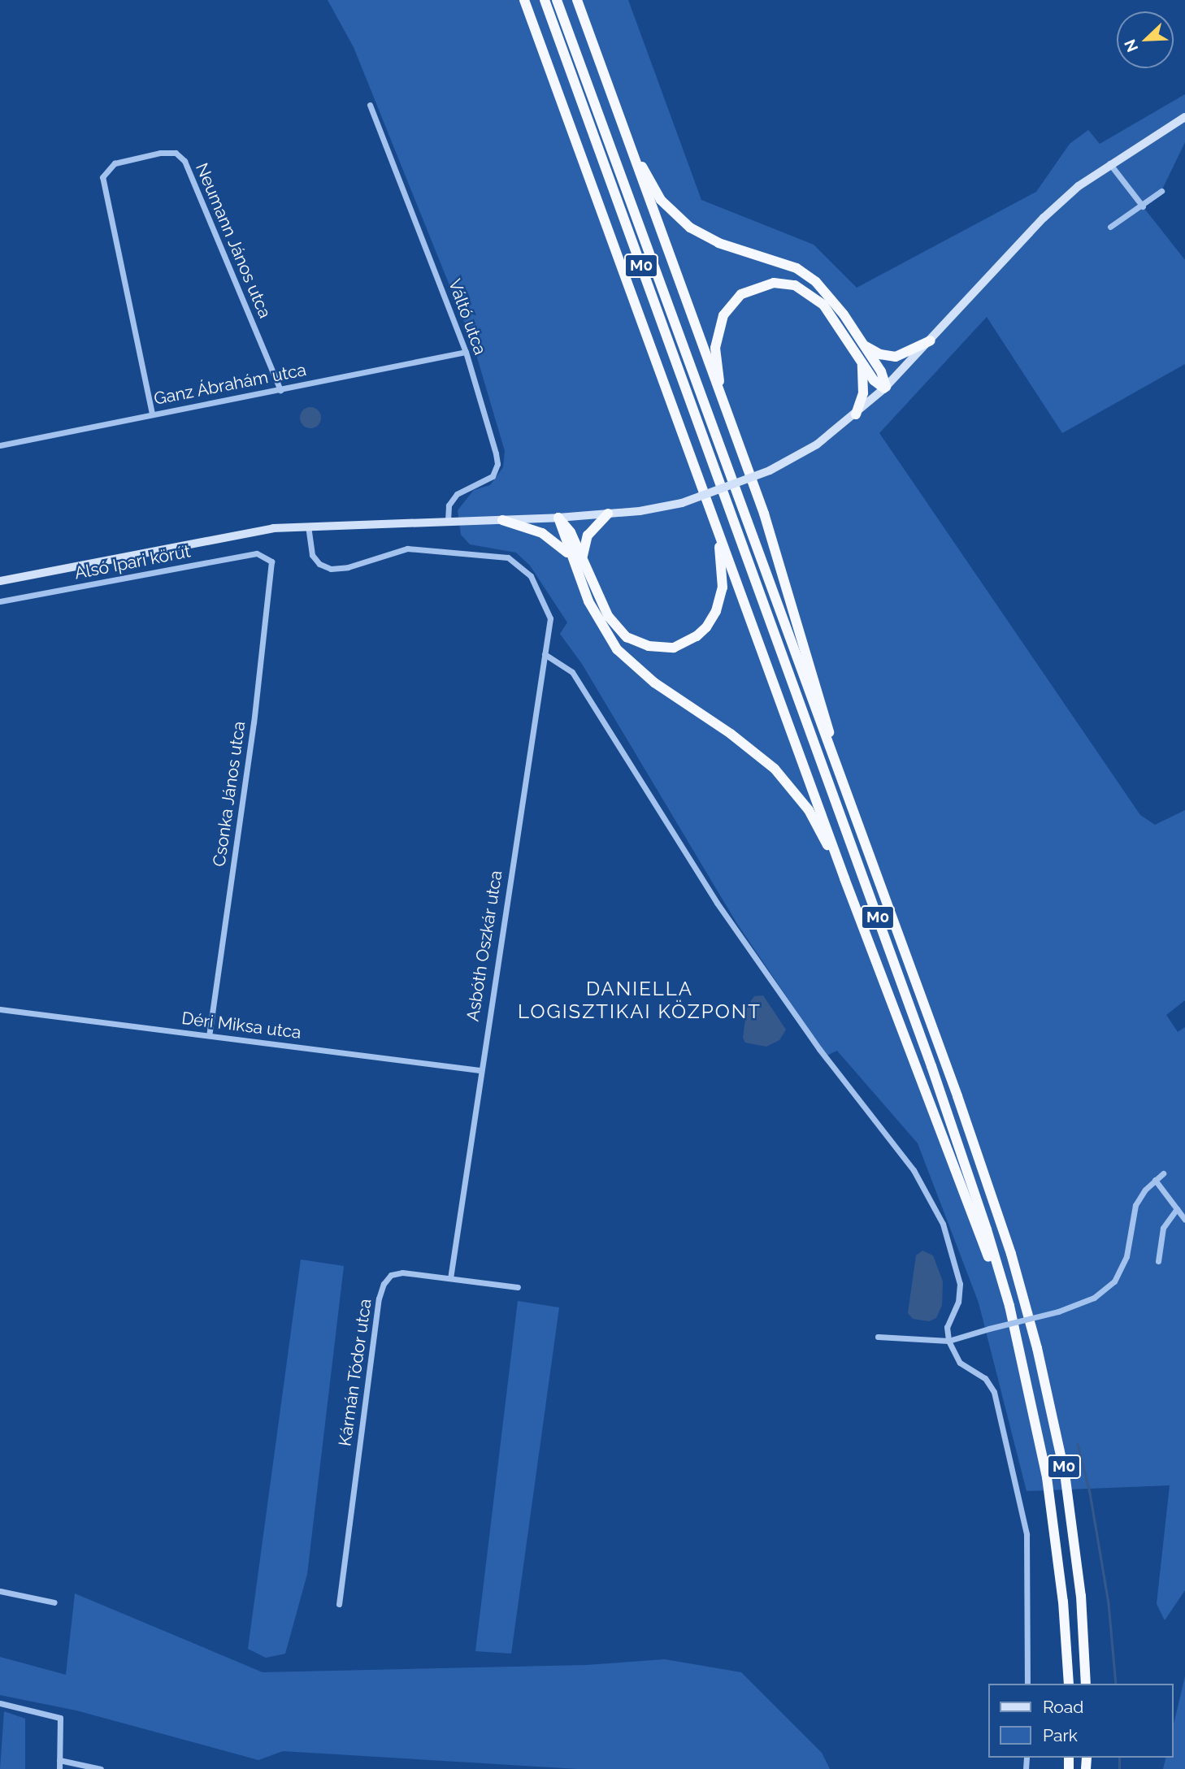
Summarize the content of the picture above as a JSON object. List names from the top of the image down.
{
  "streets": {
    "highway": ["M0"],
    "street": [
      "Neumann János utca",
      "Váltó utca",
      "Ganz Ábrahám utca",
      "Alsó Ipari körút",
      "Csonka János utca",
      "Asbóth Oszkár utca",
      "Déri Miksa utca",
      "Kármán Tódor utca"
    ]
  },
  "crossings": [
    ["Neumann János utca", "Ganz Ábrahám utca"],
    ["Váltó utca", "Ganz Ábrahám utca"],
    ["Alsó Ipari körút", "Csonka János utca"],
    ["Csonka János utca", "Déri Miksa utca"],
    ["Asbóth Oszkár utca", "Déri Miksa utca"],
    ["Asbóth Oszkár utca", "Kármán Tódor utca"]
  ],
  "districts": ["DANIELLA LOGISZTIKAI KÖZPONT"],
  "legend": ["Road", "Park"],
  "north": "bottom left"
}
